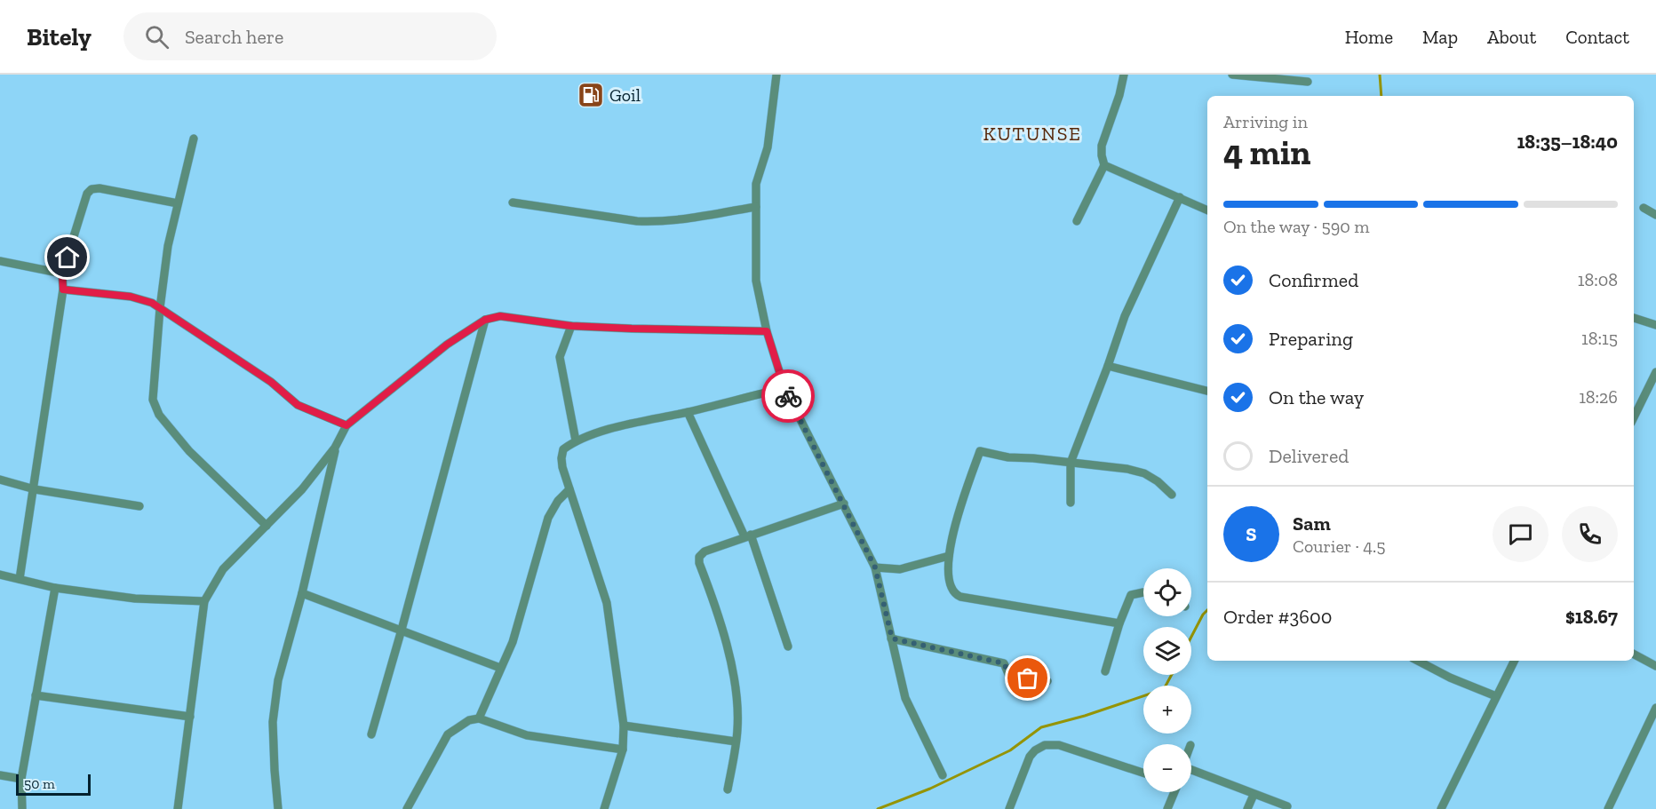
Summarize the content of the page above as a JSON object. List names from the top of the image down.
{
  "districts": ["KUTUNSE"],
  "places": {
    "fuel station": ["Goil"]
  },
  "scale_bar": "50 m",
  "page": {
    "header": "Bitely",
    "search": "Search here",
    "nav": [
      "Home",
      "Map",
      "About",
      "Contact"
    ],
    "heading": ["4 min", "Arriving in", "18:35–18:40"],
    "panel": [
      "Sam",
      "Courier · 4.5",
      "Order #3600",
      "$18.67"
    ],
    "bar": "On the way · 590 m",
    "list": [
      ["Confirmed", "18:08"],
      ["Preparing", "18:15"],
      ["On the way", "18:26"],
      "Delivered"
    ],
    "round": "S",
    "map_buttons": ["+", "−"],
    "scale": "50 m"
  }
}
